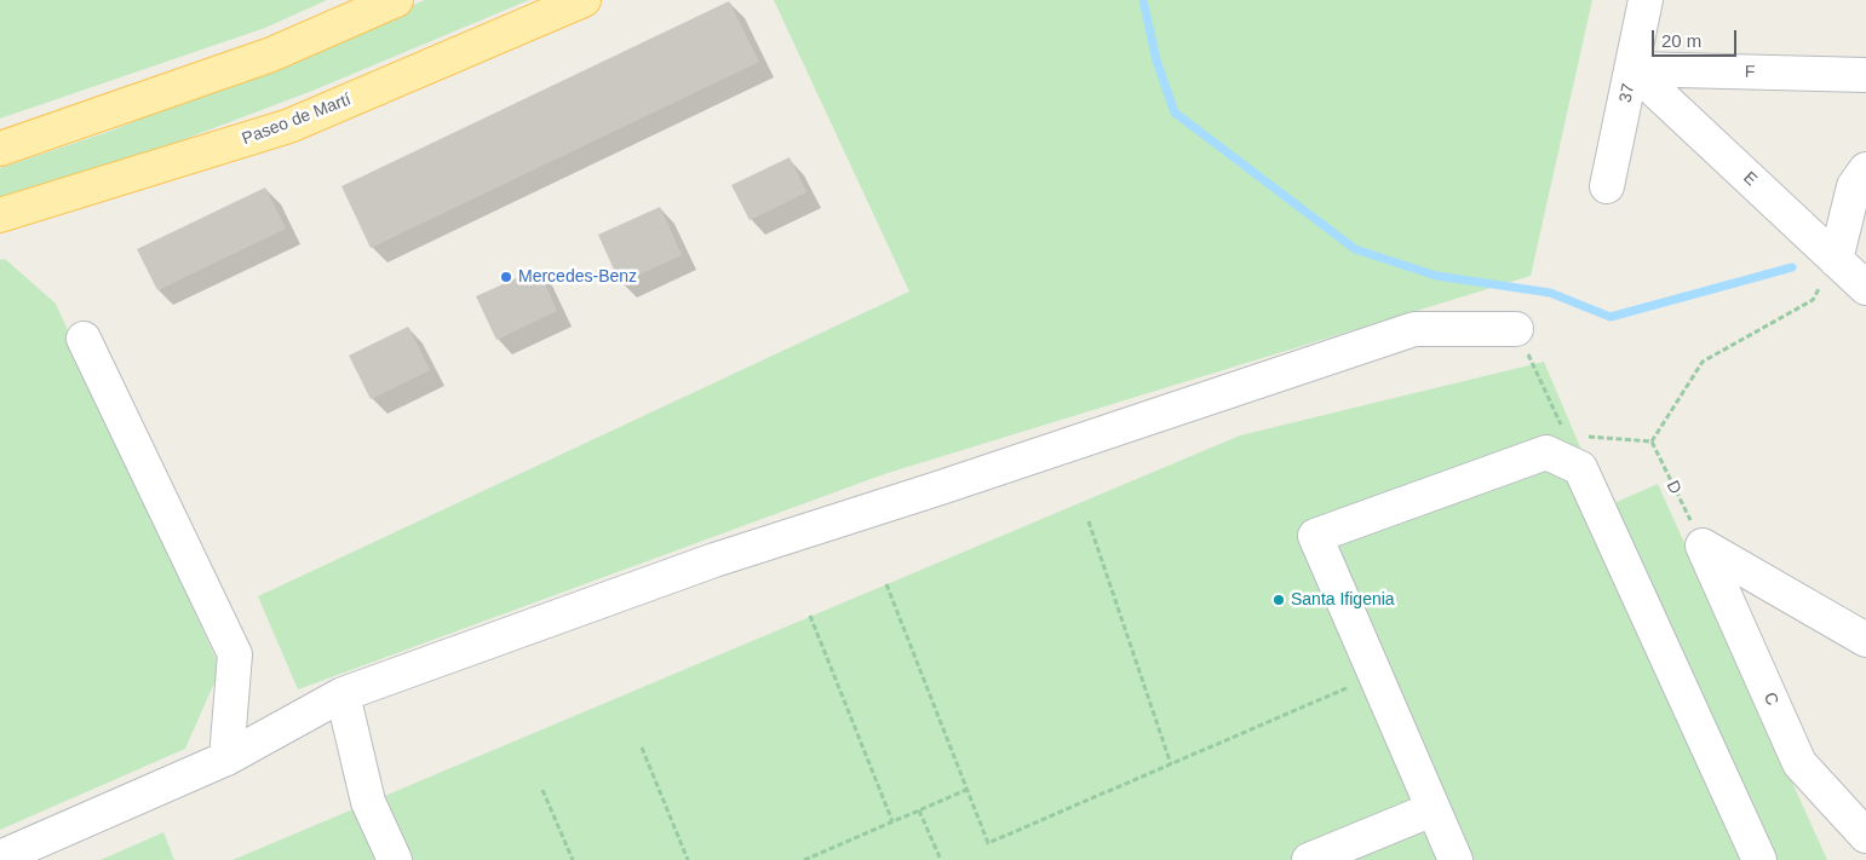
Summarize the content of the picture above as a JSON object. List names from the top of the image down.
{
  "streets": {
    "main road": ["Paseo de Martí"],
    "street": [
      "F",
      "37",
      "E",
      "C"
    ],
    "path": ["D"]
  },
  "crossings": [
    ["F", "37"],
    ["F", "E"],
    ["37", "E"],
    ["D", "C"]
  ],
  "places": ["Mercedes-Benz", "Santa Ifigenia"],
  "scale_bar": "20 m"
}
